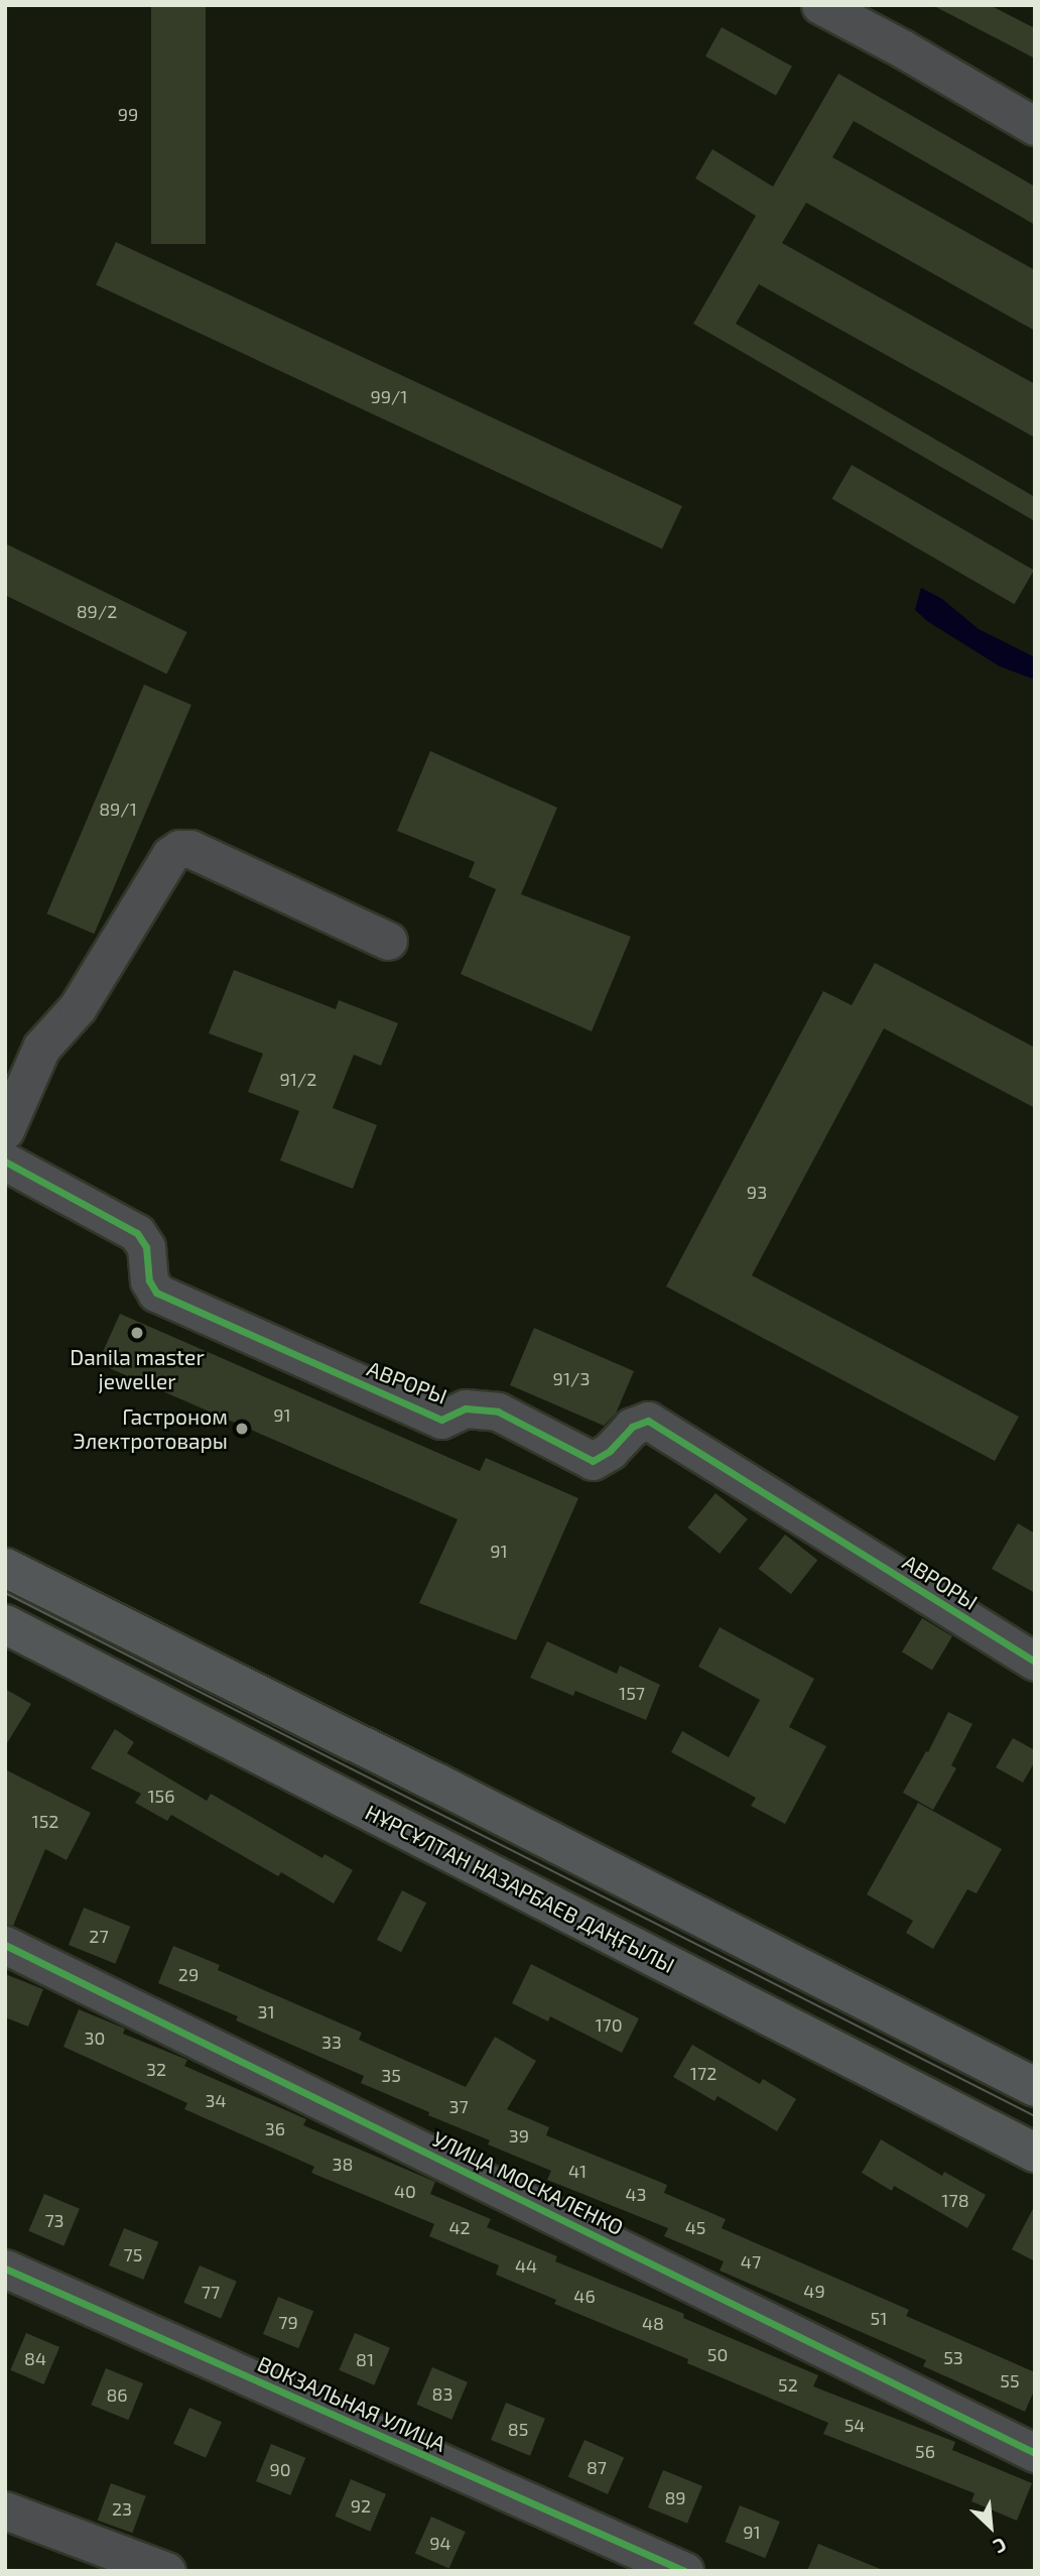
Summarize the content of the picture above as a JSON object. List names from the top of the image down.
{
  "streets": {
    "main road": ["НҰРСҰЛТАН НАЗАРБАЕВ ДАҢҒЫЛЫ"],
    "street": ["АВРОРЫ", "УЛИЦА МОСКАЛЕНКО", "ВОКЗАЛЬНАЯ УЛИЦА"]
  },
  "places": ["Danila master jeweller", "Гастроном Электротовары"],
  "house_numbers": [
    "99",
    "99/1",
    "89/2",
    "89/1",
    "91/2",
    "93",
    "91/3",
    "91",
    "91",
    "157",
    "156",
    "152",
    "27",
    "29",
    "31",
    "170",
    "30",
    "33",
    "32",
    "172",
    "35",
    "34",
    "37",
    "36",
    "39",
    "38",
    "41",
    "40",
    "43",
    "178",
    "73",
    "42",
    "45",
    "75",
    "47",
    "44",
    "49",
    "77",
    "46",
    "51",
    "79",
    "48",
    "50",
    "53",
    "84",
    "81",
    "55",
    "52",
    "83",
    "86",
    "54",
    "85",
    "56",
    "87",
    "90",
    "89",
    "92",
    "23",
    "91",
    "94"
  ],
  "north": "bottom right"
}
